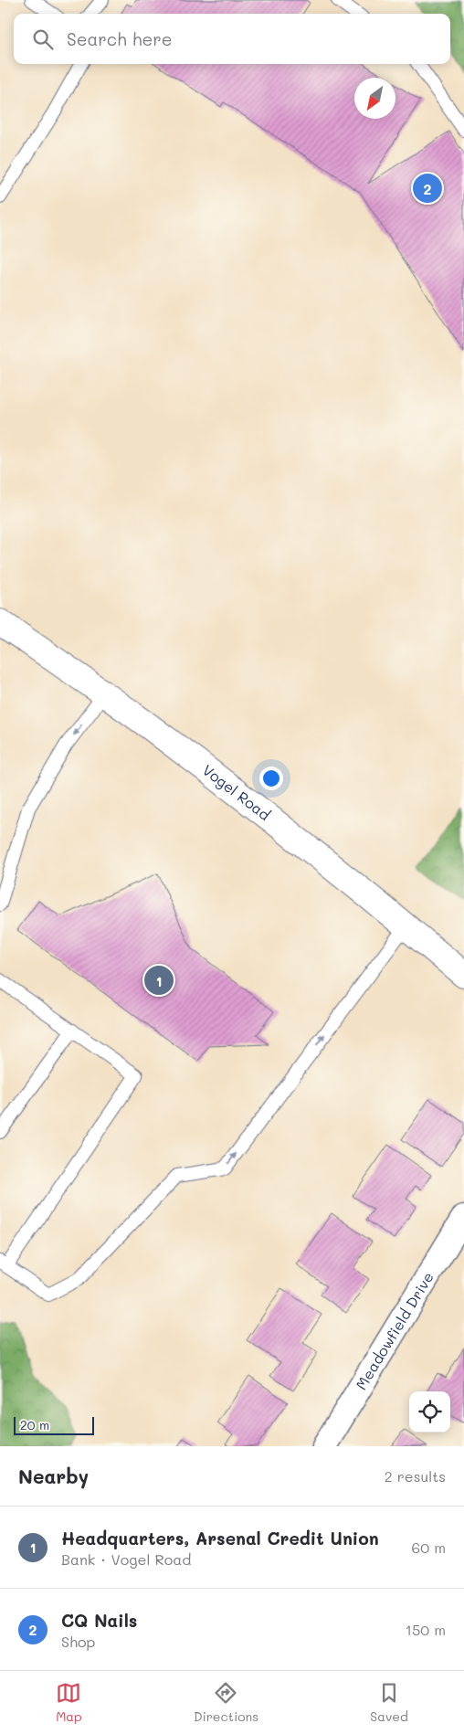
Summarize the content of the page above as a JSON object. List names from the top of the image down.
{
  "streets": {
    "main road": ["Vogel Road"],
    "street": ["Meadowfield Drive"]
  },
  "scale_bar": "20 m",
  "north": "bottom left",
  "page": {
    "search": "Search here",
    "pins": ["2", "1"],
    "scale": "20 m",
    "heading": ["Nearby", "2 results"],
    "list": [
      {
        "mark": "1",
        "name": "Headquarters, Arsenal Credit Union",
        "note": "Bank · Vogel Road",
        "value": "60 m"
      },
      {
        "mark": "2",
        "name": "CQ Nails",
        "note": "Shop",
        "value": "150 m"
      }
    ],
    "nav": ["Map", "Directions", "Saved"]
  }
}
